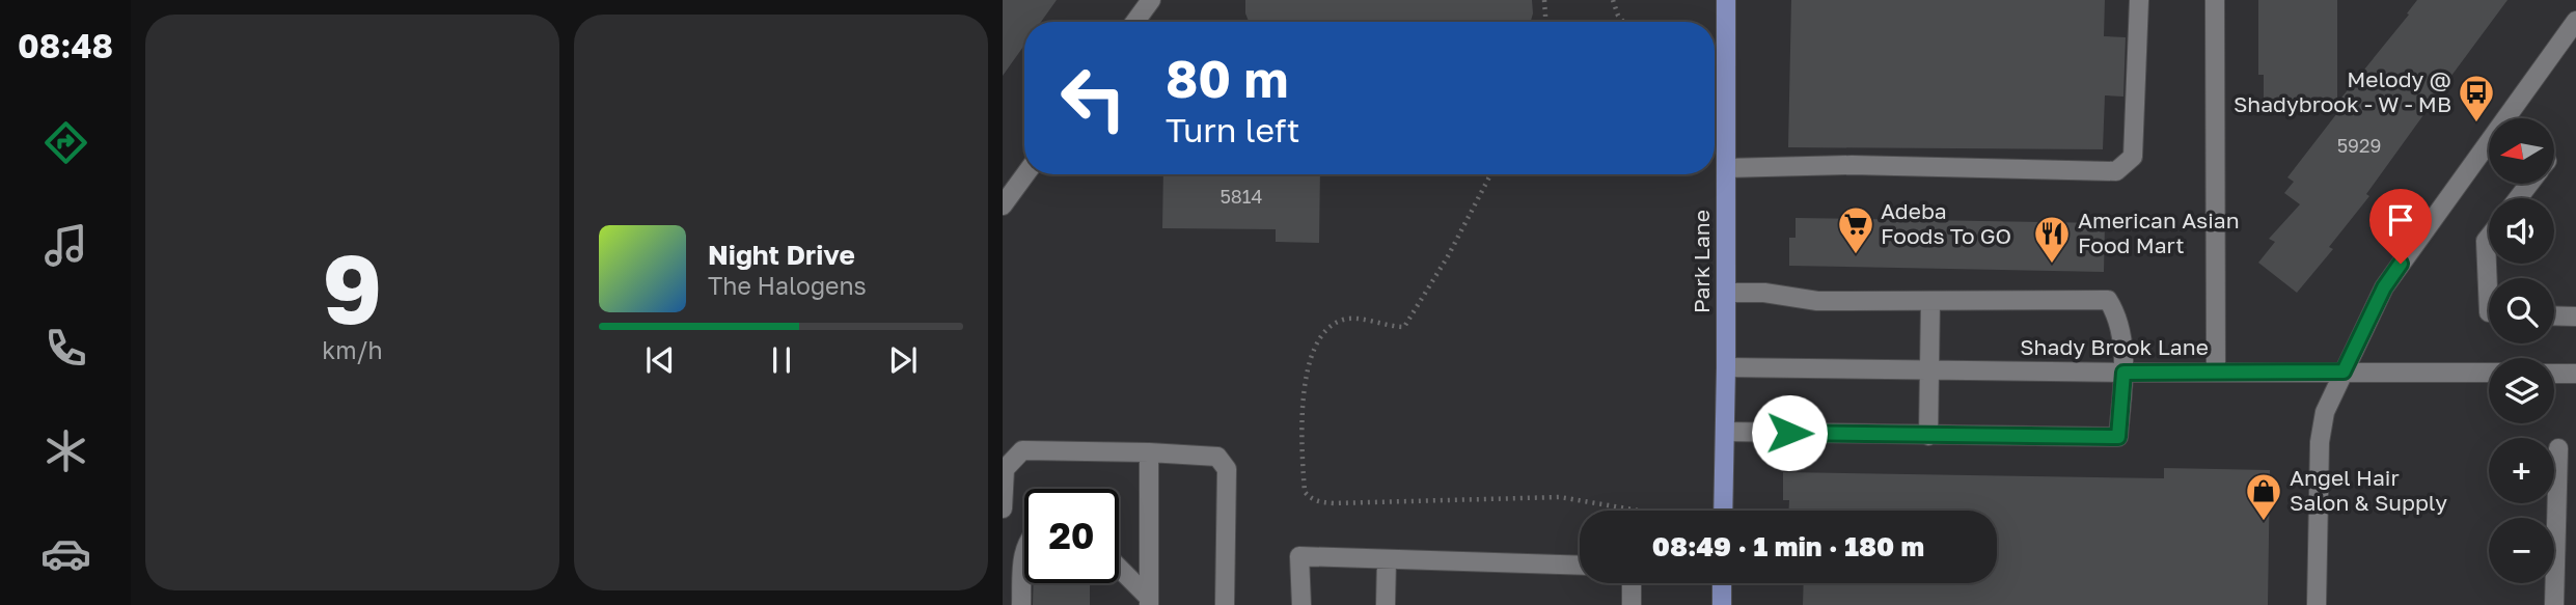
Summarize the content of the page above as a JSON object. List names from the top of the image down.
{
  "streets": {
    "main road": ["Park Lane"],
    "street": ["Shady Brook Lane"]
  },
  "crossings": [
    ["Park Lane", "Shady Brook Lane"]
  ],
  "places": {
    "bus stop": ["Melody @ Shadybrook - W - MB"],
    "supermarket": ["Adeba Foods To GO"],
    "restaurant": ["American Asian Food Mart"],
    "shop": ["Angel Hair Salon & Supply"]
  },
  "house_numbers": ["5929", "5814"],
  "north": "left",
  "page": {
    "tabs": "08:48",
    "tile": ["9", "km/h"],
    "turn": ["80 m", "Turn left"],
    "map_buttons": ["+", "−"],
    "song": ["Night Drive", "The Halogens"],
    "limit": "20",
    "trip": "08:49 · 1 min · 180 m"
  }
}
